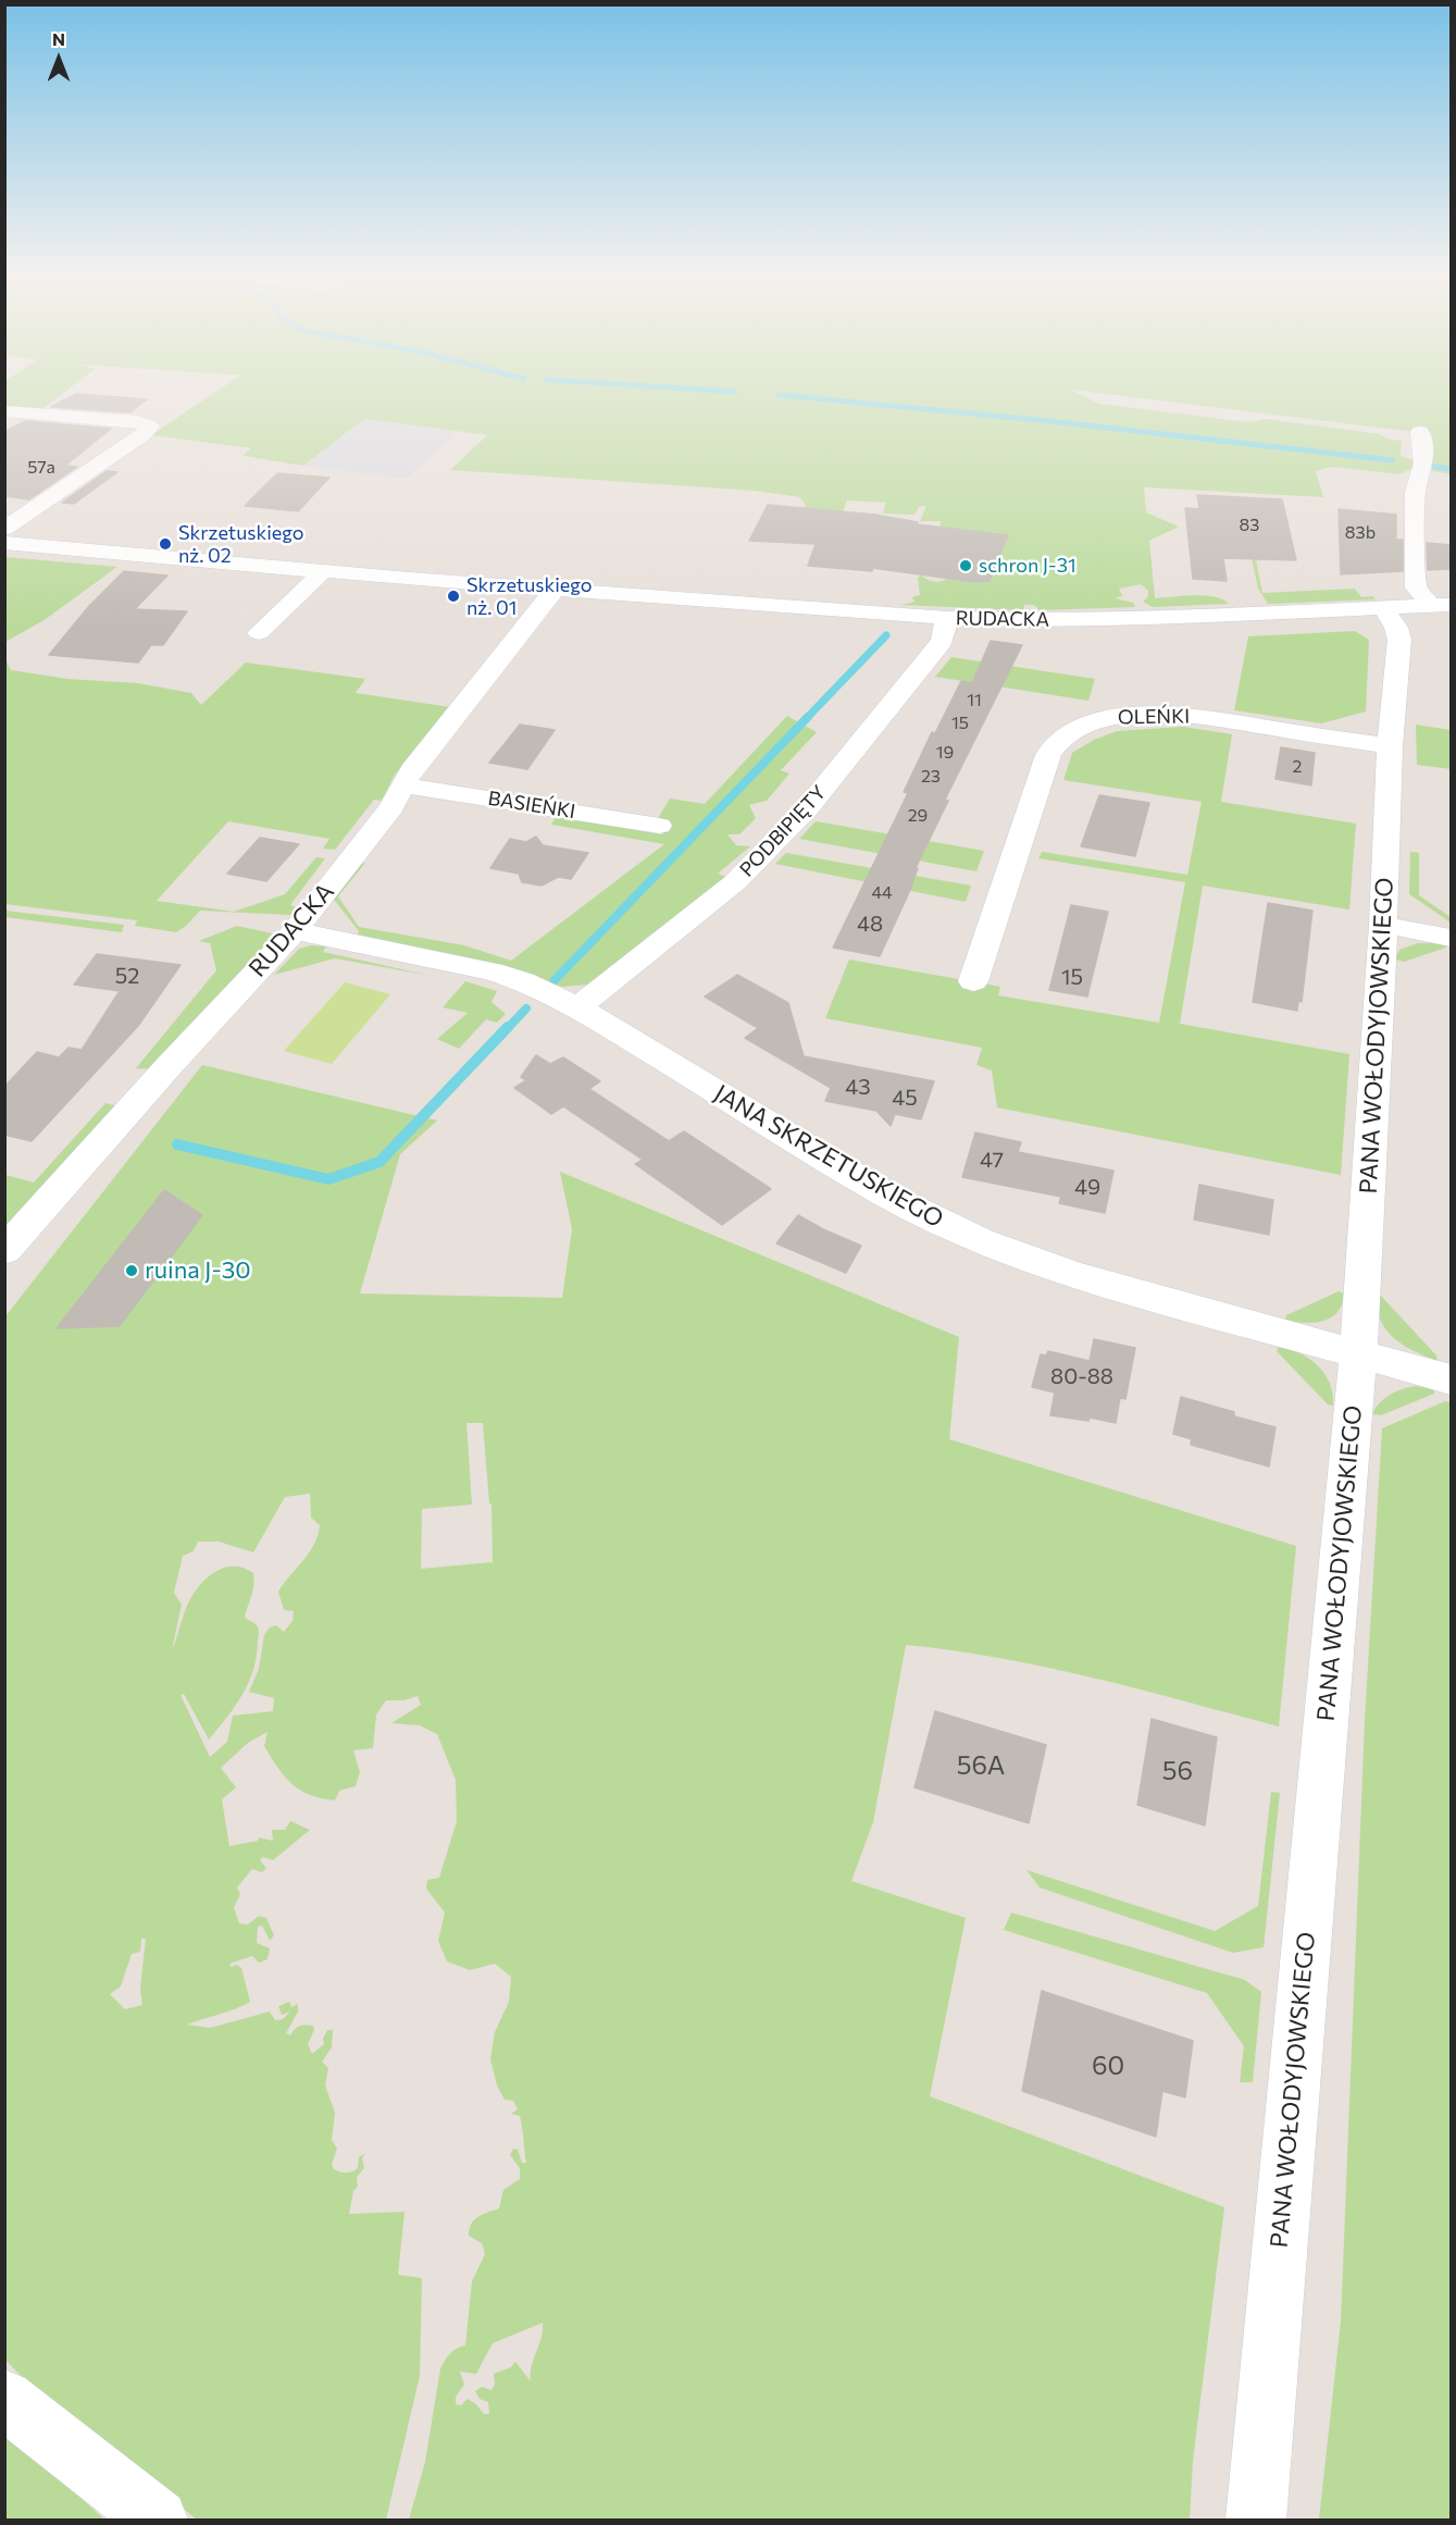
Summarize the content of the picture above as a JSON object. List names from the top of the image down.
{
  "streets": {
    "street": [
      "RUDACKA",
      "OLEŃKI",
      "BASIEŃKI",
      "PODBIPIĘTY",
      "PANA WOŁODYJOWSKIEGO",
      "JANA SKRZETUSKIEGO"
    ]
  },
  "crossings": [
    ["RUDACKA", "BASIEŃKI"],
    ["RUDACKA", "PODBIPIĘTY"],
    ["RUDACKA", "PANA WOŁODYJOWSKIEGO"],
    ["RUDACKA", "JANA SKRZETUSKIEGO"],
    ["OLEŃKI", "PANA WOŁODYJOWSKIEGO"],
    ["PODBIPIĘTY", "JANA SKRZETUSKIEGO"],
    ["PANA WOŁODYJOWSKIEGO", "JANA SKRZETUSKIEGO"]
  ],
  "places": [
    "Skrzetuskiego nż. 02",
    "schron J-31",
    "Skrzetuskiego nż. 01",
    "ruina J-30"
  ],
  "house_numbers": [
    "57a",
    "83",
    "83b",
    "11",
    "15",
    "19",
    "2",
    "23",
    "29",
    "44",
    "48",
    "52",
    "15",
    "43",
    "45",
    "47",
    "49",
    "80-88",
    "56A",
    "56",
    "60"
  ],
  "north": "top"
}
